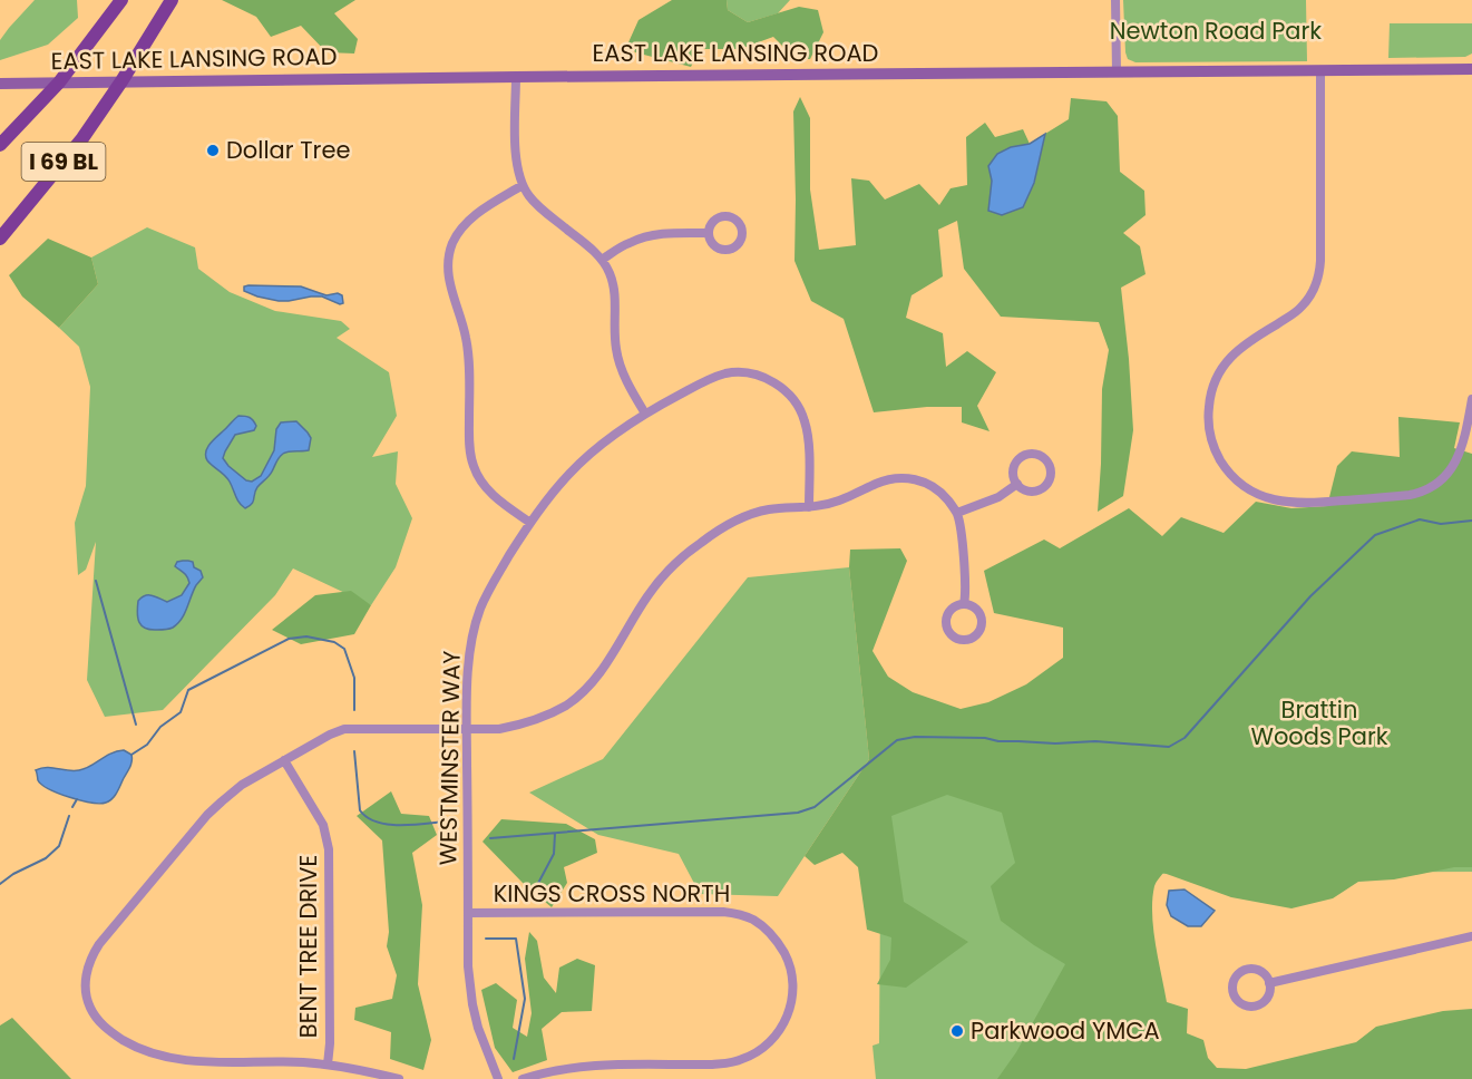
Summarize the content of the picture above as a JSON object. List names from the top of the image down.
{
  "streets": {
    "main road": ["I 69 BL"],
    "street": [
      "EAST LAKE LANSING ROAD",
      "WESTMINSTER WAY",
      "KINGS CROSS NORTH",
      "BENT TREE DRIVE"
    ]
  },
  "crossings": [
    ["EAST LAKE LANSING ROAD", "I 69 BL"],
    ["WESTMINSTER WAY", "KINGS CROSS NORTH"]
  ],
  "parks": ["Newton Road Park", "Brattin Woods Park"],
  "places": ["Dollar Tree", "Parkwood YMCA"]
}
